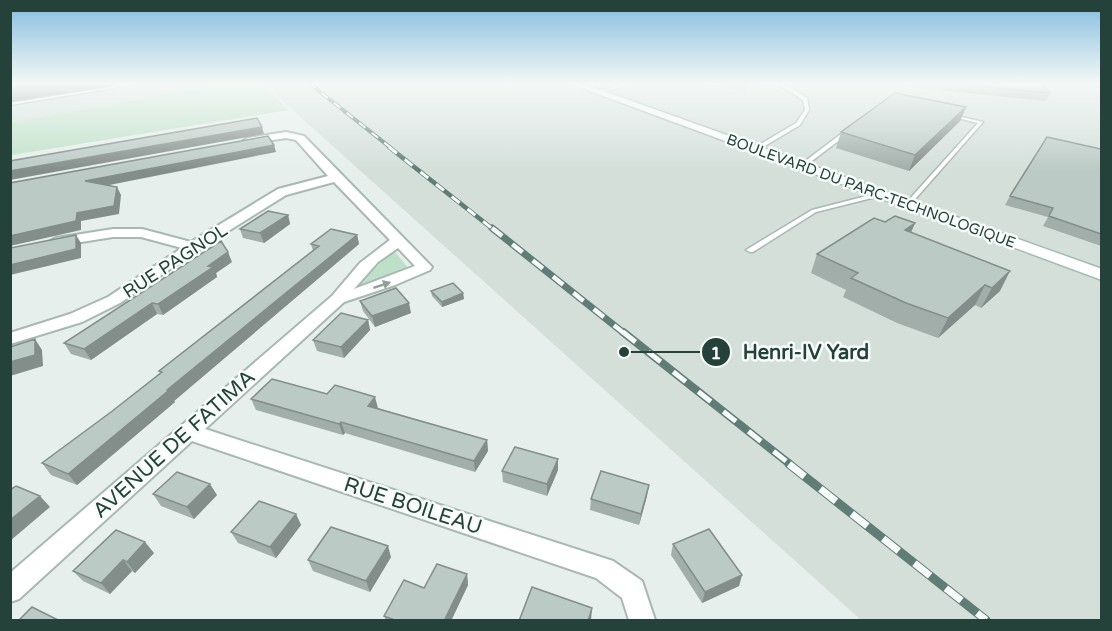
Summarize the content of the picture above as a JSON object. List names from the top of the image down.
{
  "streets": {
    "street": [
      "BOULEVARD DU PARC-TECHNOLOGIQUE",
      "RUE PAGNOL",
      "AVENUE DE FATIMA",
      "RUE BOILEAU"
    ]
  },
  "crossings": [
    ["AVENUE DE FATIMA", "RUE BOILEAU"]
  ],
  "places": ["Henri-IV Yard"]
}
